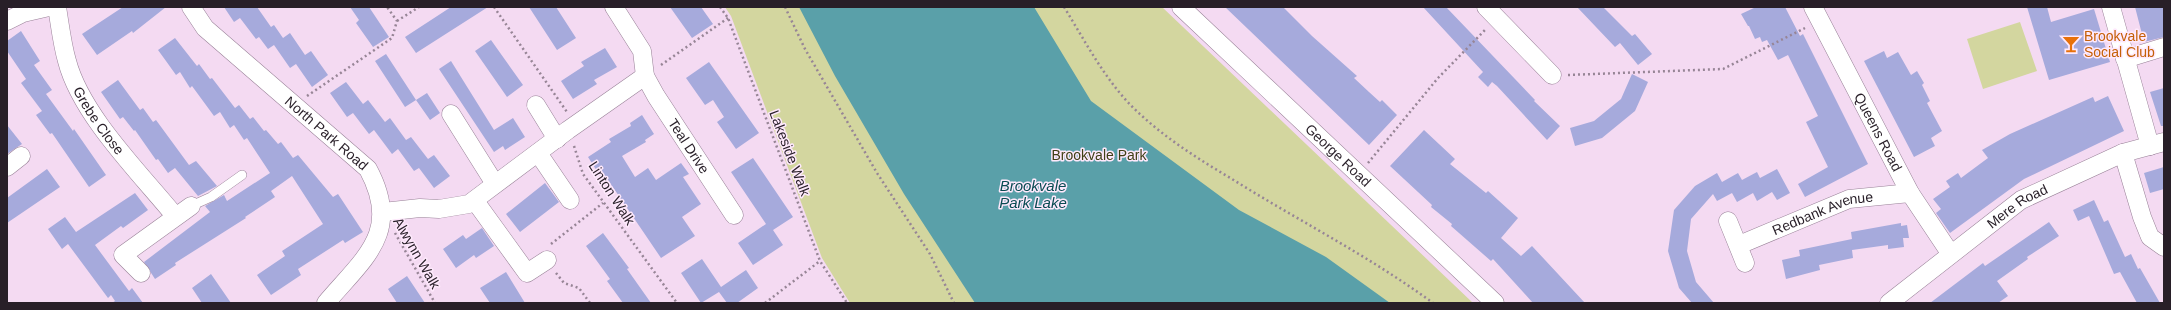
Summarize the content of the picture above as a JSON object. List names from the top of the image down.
{
  "streets": {
    "street": [
      "Grebe Close",
      "Queens Road",
      "North Park Road",
      "Teal Drive",
      "George Road",
      "Mere Road",
      "Redbank Avenue"
    ],
    "path": ["Lakeside Walk", "Linton Walk", "Alwynn Walk"]
  },
  "crossings": [
    ["Queens Road", "Mere Road"],
    ["Queens Road", "Redbank Avenue"],
    ["North Park Road", "Alwynn Walk"]
  ],
  "water": ["Brookvale Park Lake"],
  "parks": ["Brookvale Park"],
  "places": {
    "bar": ["Brookvale Social Club"]
  }
}
